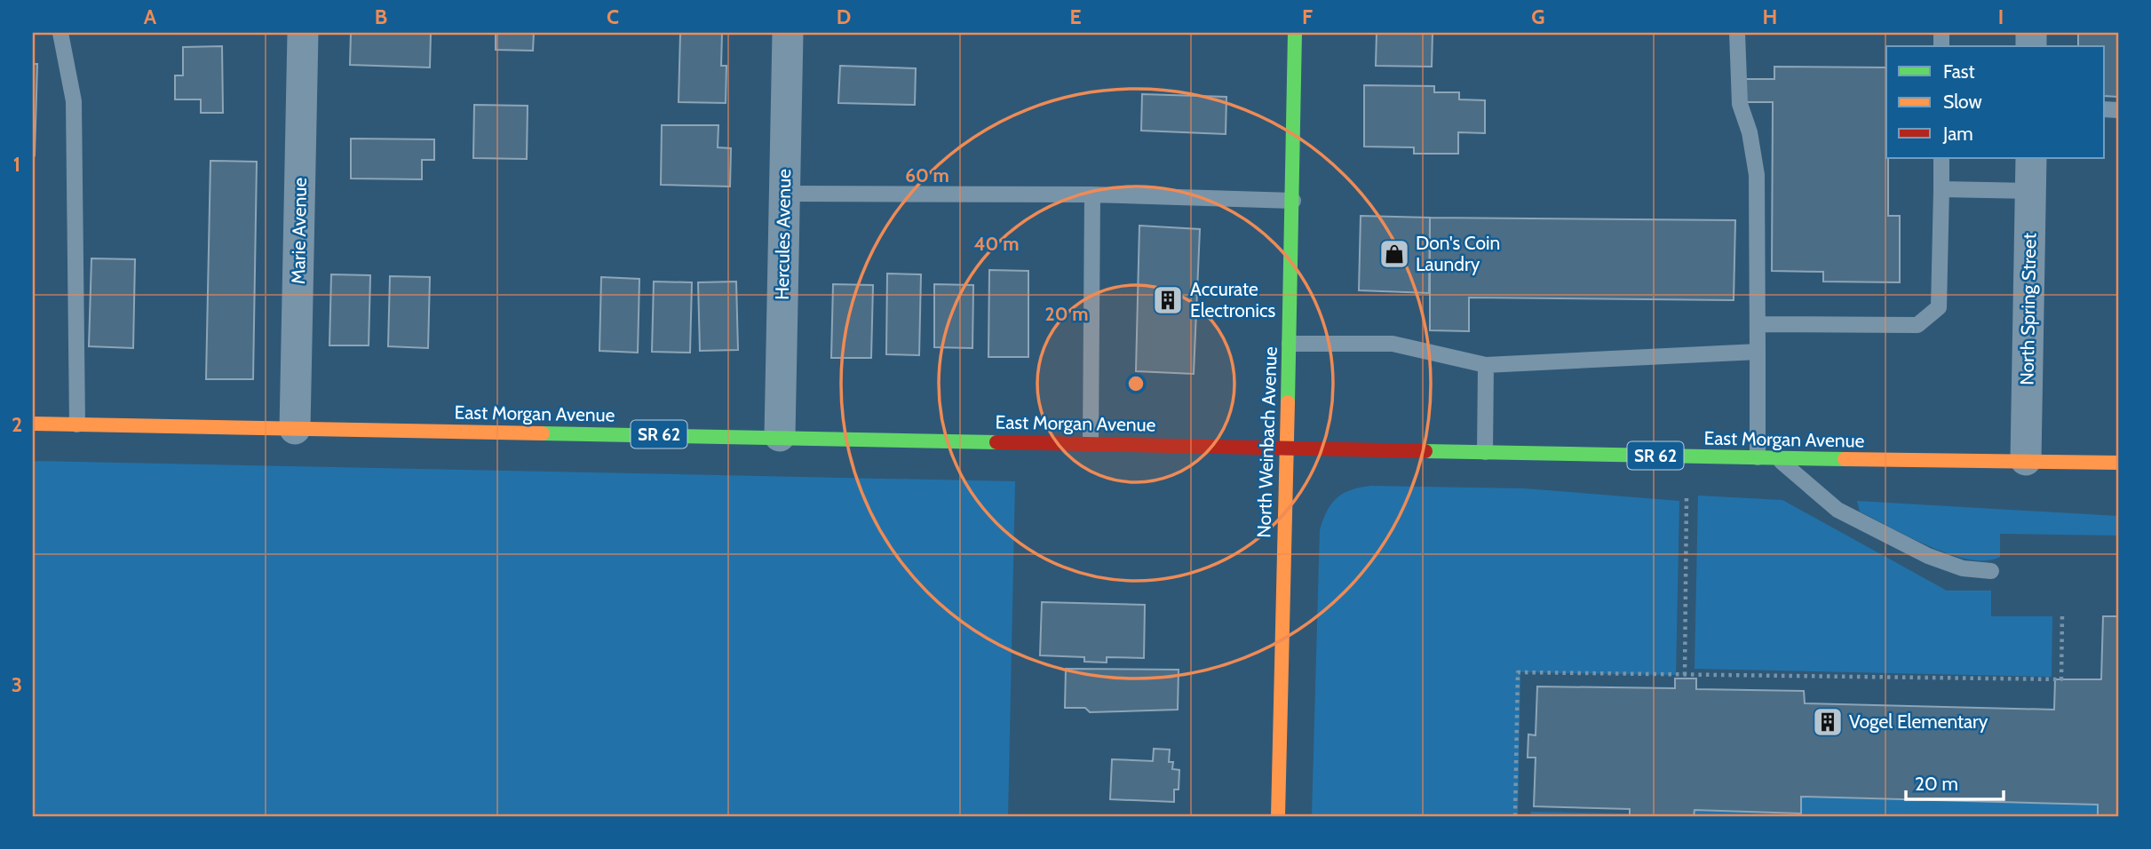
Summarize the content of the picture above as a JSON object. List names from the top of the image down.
{
  "streets": {
    "main road": ["East Morgan Avenue", "SR 62", "North Weinbach Avenue"],
    "street": ["Marie Avenue", "Hercules Avenue", "North Spring Street"]
  },
  "crossings": [
    ["Marie Avenue", "East Morgan Avenue"],
    ["Hercules Avenue", "East Morgan Avenue"],
    ["North Spring Street", "East Morgan Avenue"],
    ["East Morgan Avenue", "North Weinbach Avenue"]
  ],
  "places": {
    "shop": ["Don's Coin Laundry"],
    "building": ["Accurate Electronics", "Vogel Elementary"]
  },
  "legend": ["Fast", "Slow", "Jam"],
  "scale_bar": "20 m",
  "grid": {
    "columns": [
      "A",
      "B",
      "C",
      "D",
      "E",
      "F",
      "G",
      "H",
      "I"
    ],
    "rows": ["1", "2", "3"]
  },
  "rings": ["60 m", "40 m", "20 m"]
}
